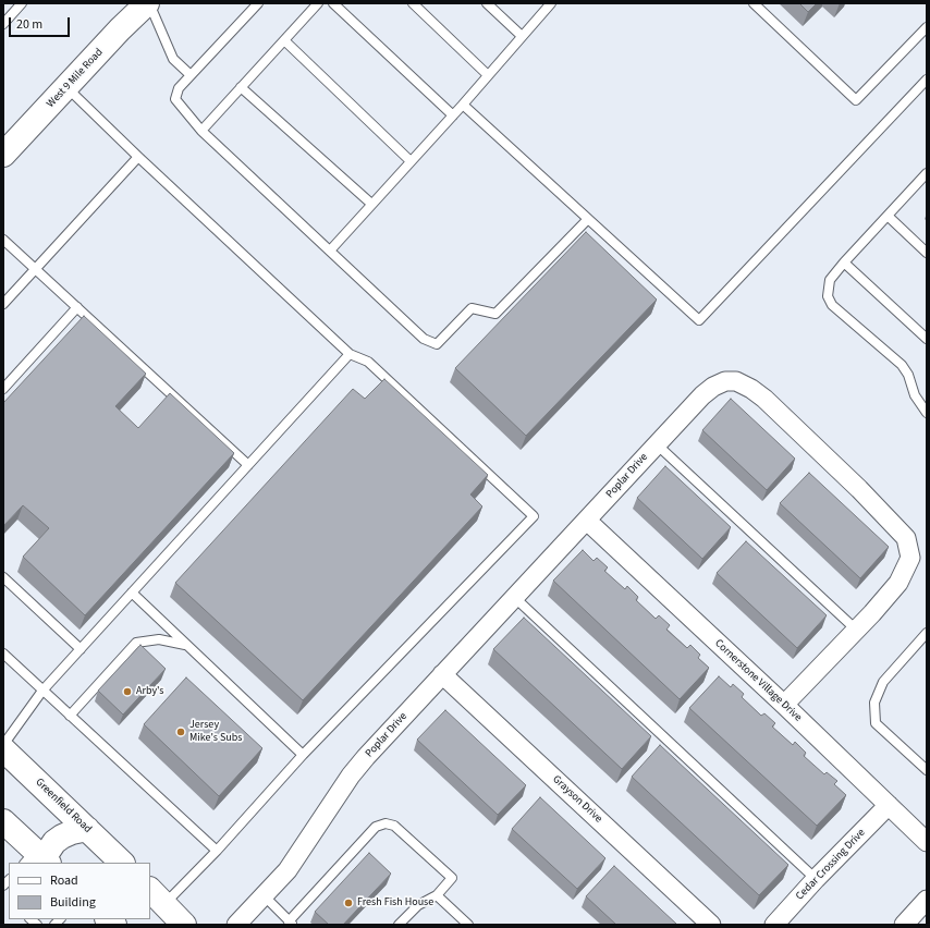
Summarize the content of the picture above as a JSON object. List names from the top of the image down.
{
  "streets": {
    "main road": ["West 9 Mile Road", "Greenfield Road"],
    "street": [
      "Poplar Drive",
      "Cornerstone Village Drive",
      "Grayson Drive",
      "Cedar Crossing Drive"
    ]
  },
  "crossings": [
    ["Poplar Drive", "Cornerstone Village Drive"],
    ["Poplar Drive", "Grayson Drive"],
    ["Cornerstone Village Drive", "Cedar Crossing Drive"]
  ],
  "places": ["Arby's", "Jersey Mike's Subs", "Fresh Fish House"],
  "legend": ["Road", "Building"],
  "scale_bar": "20 m"
}
